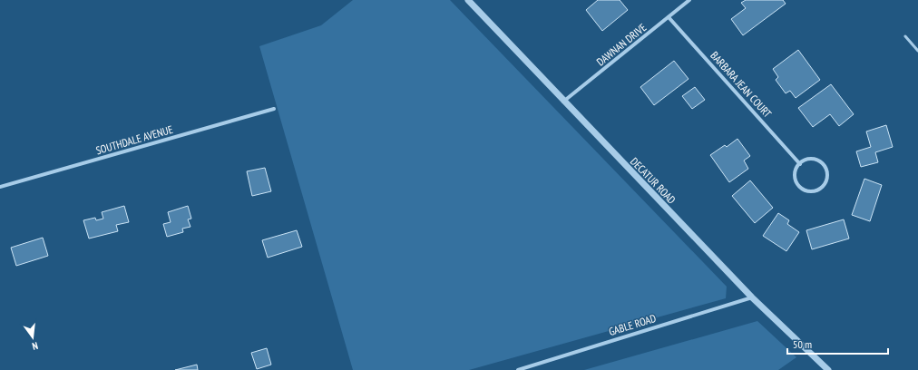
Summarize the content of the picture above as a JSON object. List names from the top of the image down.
{
  "streets": {
    "street": [
      "DAWNAN DRIVE",
      "BARBARA JEAN COURT",
      "SOUTHDALE AVENUE",
      "DECATUR ROAD",
      "GABLE ROAD"
    ]
  },
  "crossings": [
    ["DAWNAN DRIVE", "BARBARA JEAN COURT"],
    ["DAWNAN DRIVE", "DECATUR ROAD"],
    ["DECATUR ROAD", "GABLE ROAD"]
  ],
  "scale_bar": "50 m",
  "north": "bottom"
}
